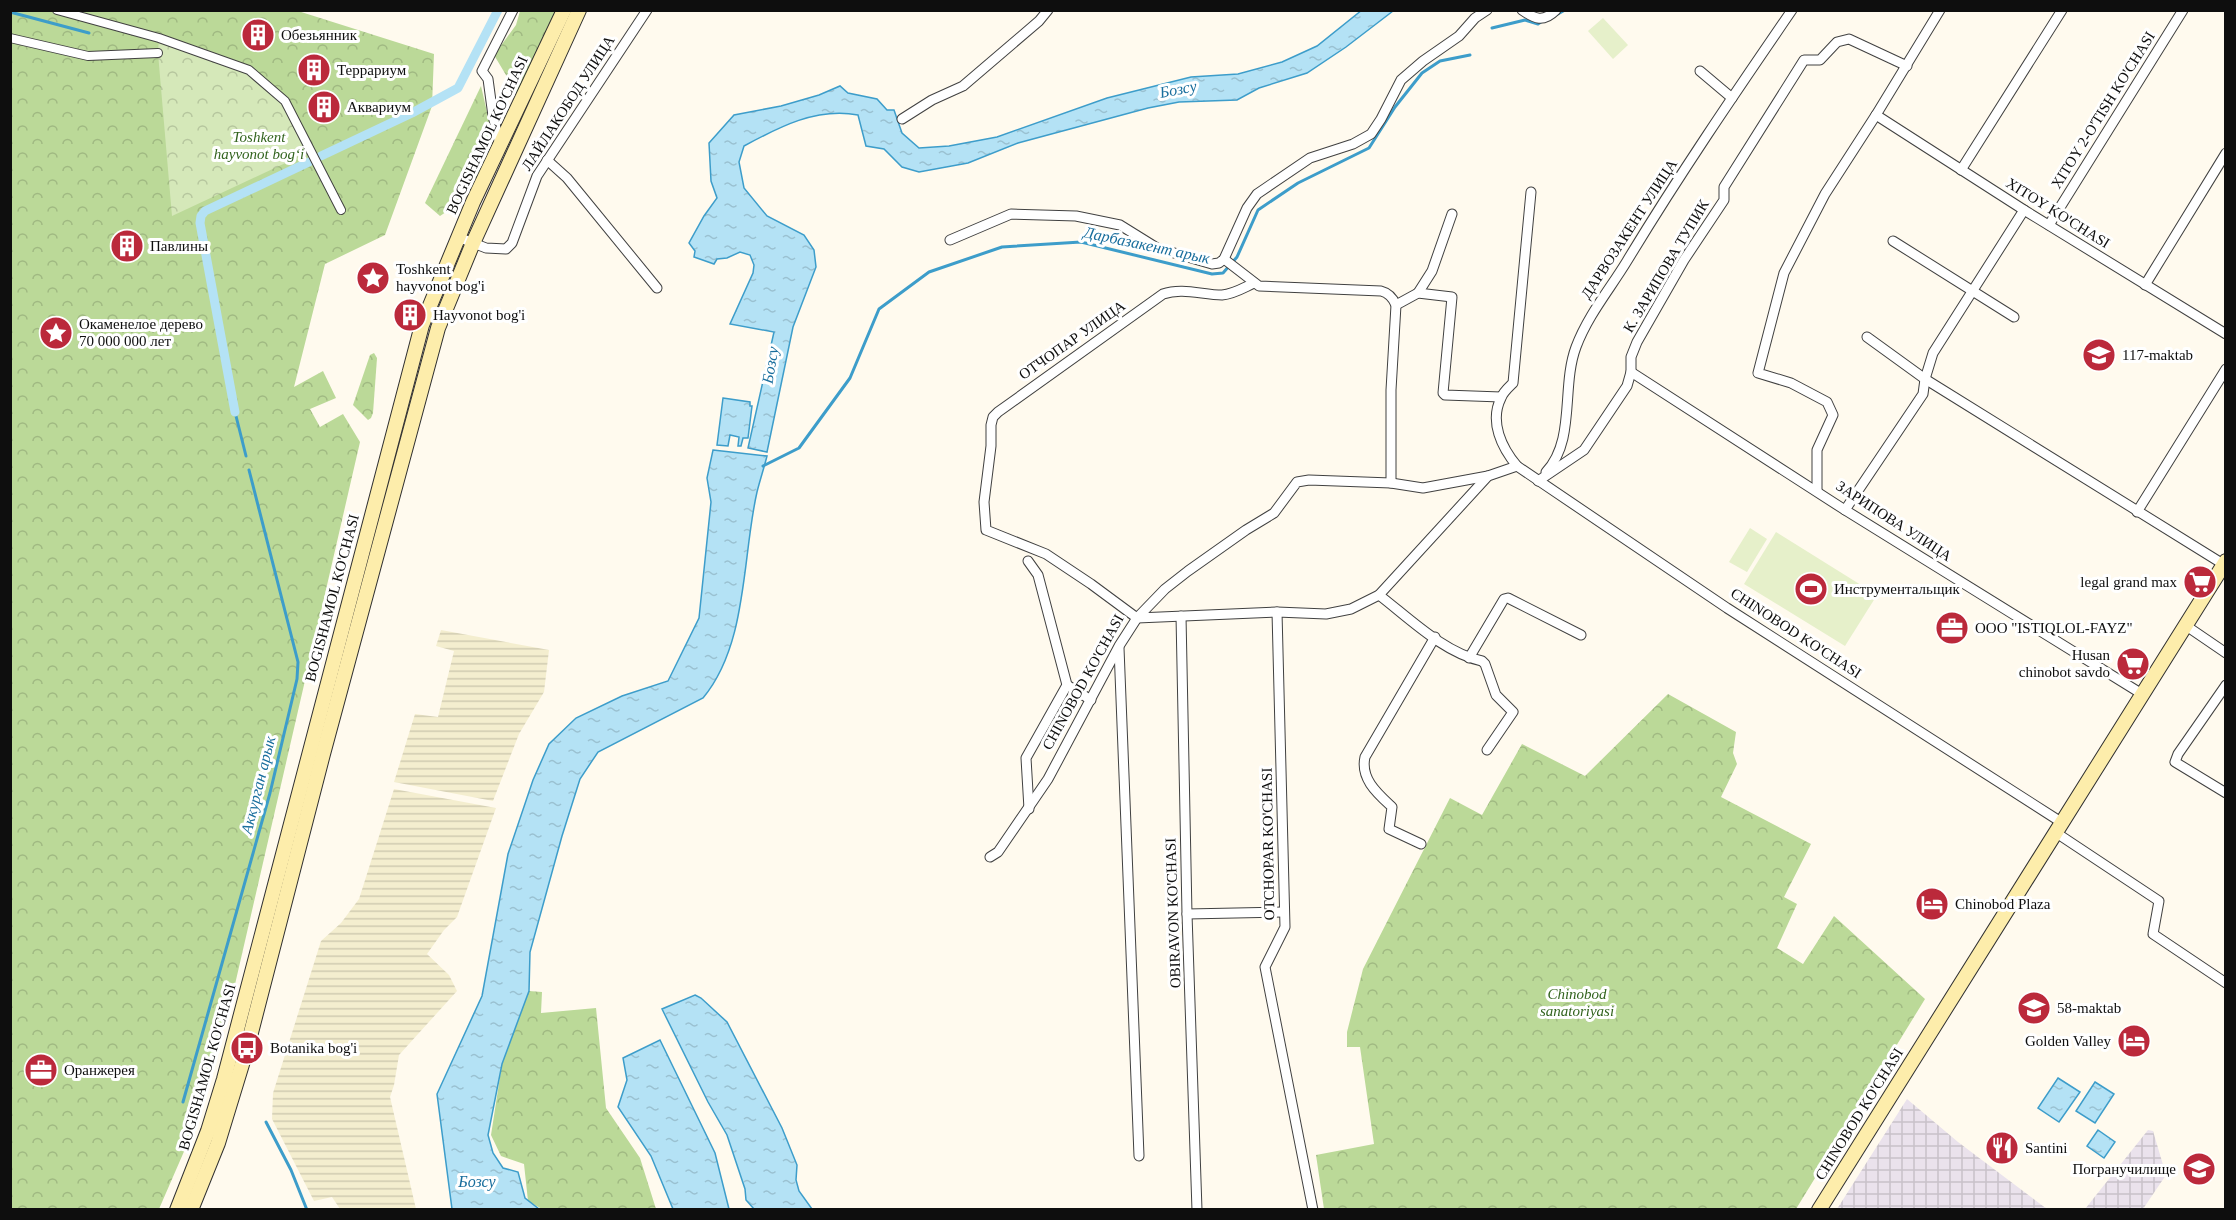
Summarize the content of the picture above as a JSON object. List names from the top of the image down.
{
  "streets": {
    "main road": ["BOGISHAMOL KO'CHASI", "CHINOBOD KO'CHASI"],
    "street": [
      "ЛАЙЛАКОБОД УЛИЦА",
      "XITOY 2-O'TISH KO'CHASI",
      "XITOY KO'CHASI",
      "ДАРВОЗАКЕНТ УЛИЦА",
      "К. ЗАРИПОВА ТУПИК",
      "ОТЧОПАР УЛИЦА",
      "ЗАРИПОВА УЛИЦА",
      "OTCHOPAR KO'CHASI",
      "OBIRAVON KO'CHASI"
    ]
  },
  "crossings": [
    ["ЛАЙЛАКОБОД УЛИЦА", "BOGISHAMOL KO'CHASI"],
    ["XITOY 2-O'TISH KO'CHASI", "XITOY KO'CHASI"],
    ["ДАРВОЗАКЕНТ УЛИЦА", "К. ЗАРИПОВА ТУПИК"],
    ["ДАРВОЗАКЕНТ УЛИЦА", "CHINOBOD KO'CHASI"],
    ["К. ЗАРИПОВА ТУПИК", "ЗАРИПОВА УЛИЦА"],
    ["К. ЗАРИПОВА ТУПИК", "CHINOBOD KO'CHASI"],
    ["ОТЧОПАР УЛИЦА", "CHINOBOD KO'CHASI"],
    ["ЗАРИПОВА УЛИЦА", "CHINOBOD KO'CHASI"]
  ],
  "water": ["Бозсу", "Дарбазакент арык", "Аккурган арык"],
  "parks": ["Toshkent hayvonot bogʻi", "Chinobod sanatoriyasi"],
  "places": {
    "building": [
      "Обезьянник",
      "Террариум",
      "Аквариум",
      "Павлины",
      "Hayvonot bog'i"
    ],
    "place": ["Toshkent hayvonot bog'i", "Окаменелое дерево 70 000 000 лет"],
    "school or university": ["117-maktab", "58-maktab", "Погранучилище"],
    "supermarket": ["legal grand max", "Husan chinobot savdo"],
    "sports": ["Инструментальщик"],
    "office": ["ООО \"ISTIQLOL-FAYZ\"", "Оранжерея"],
    "hotel": ["Chinobod Plaza", "Golden Valley"],
    "bus stop": ["Botanika bog'i"],
    "restaurant": ["Santini"]
  }
}
